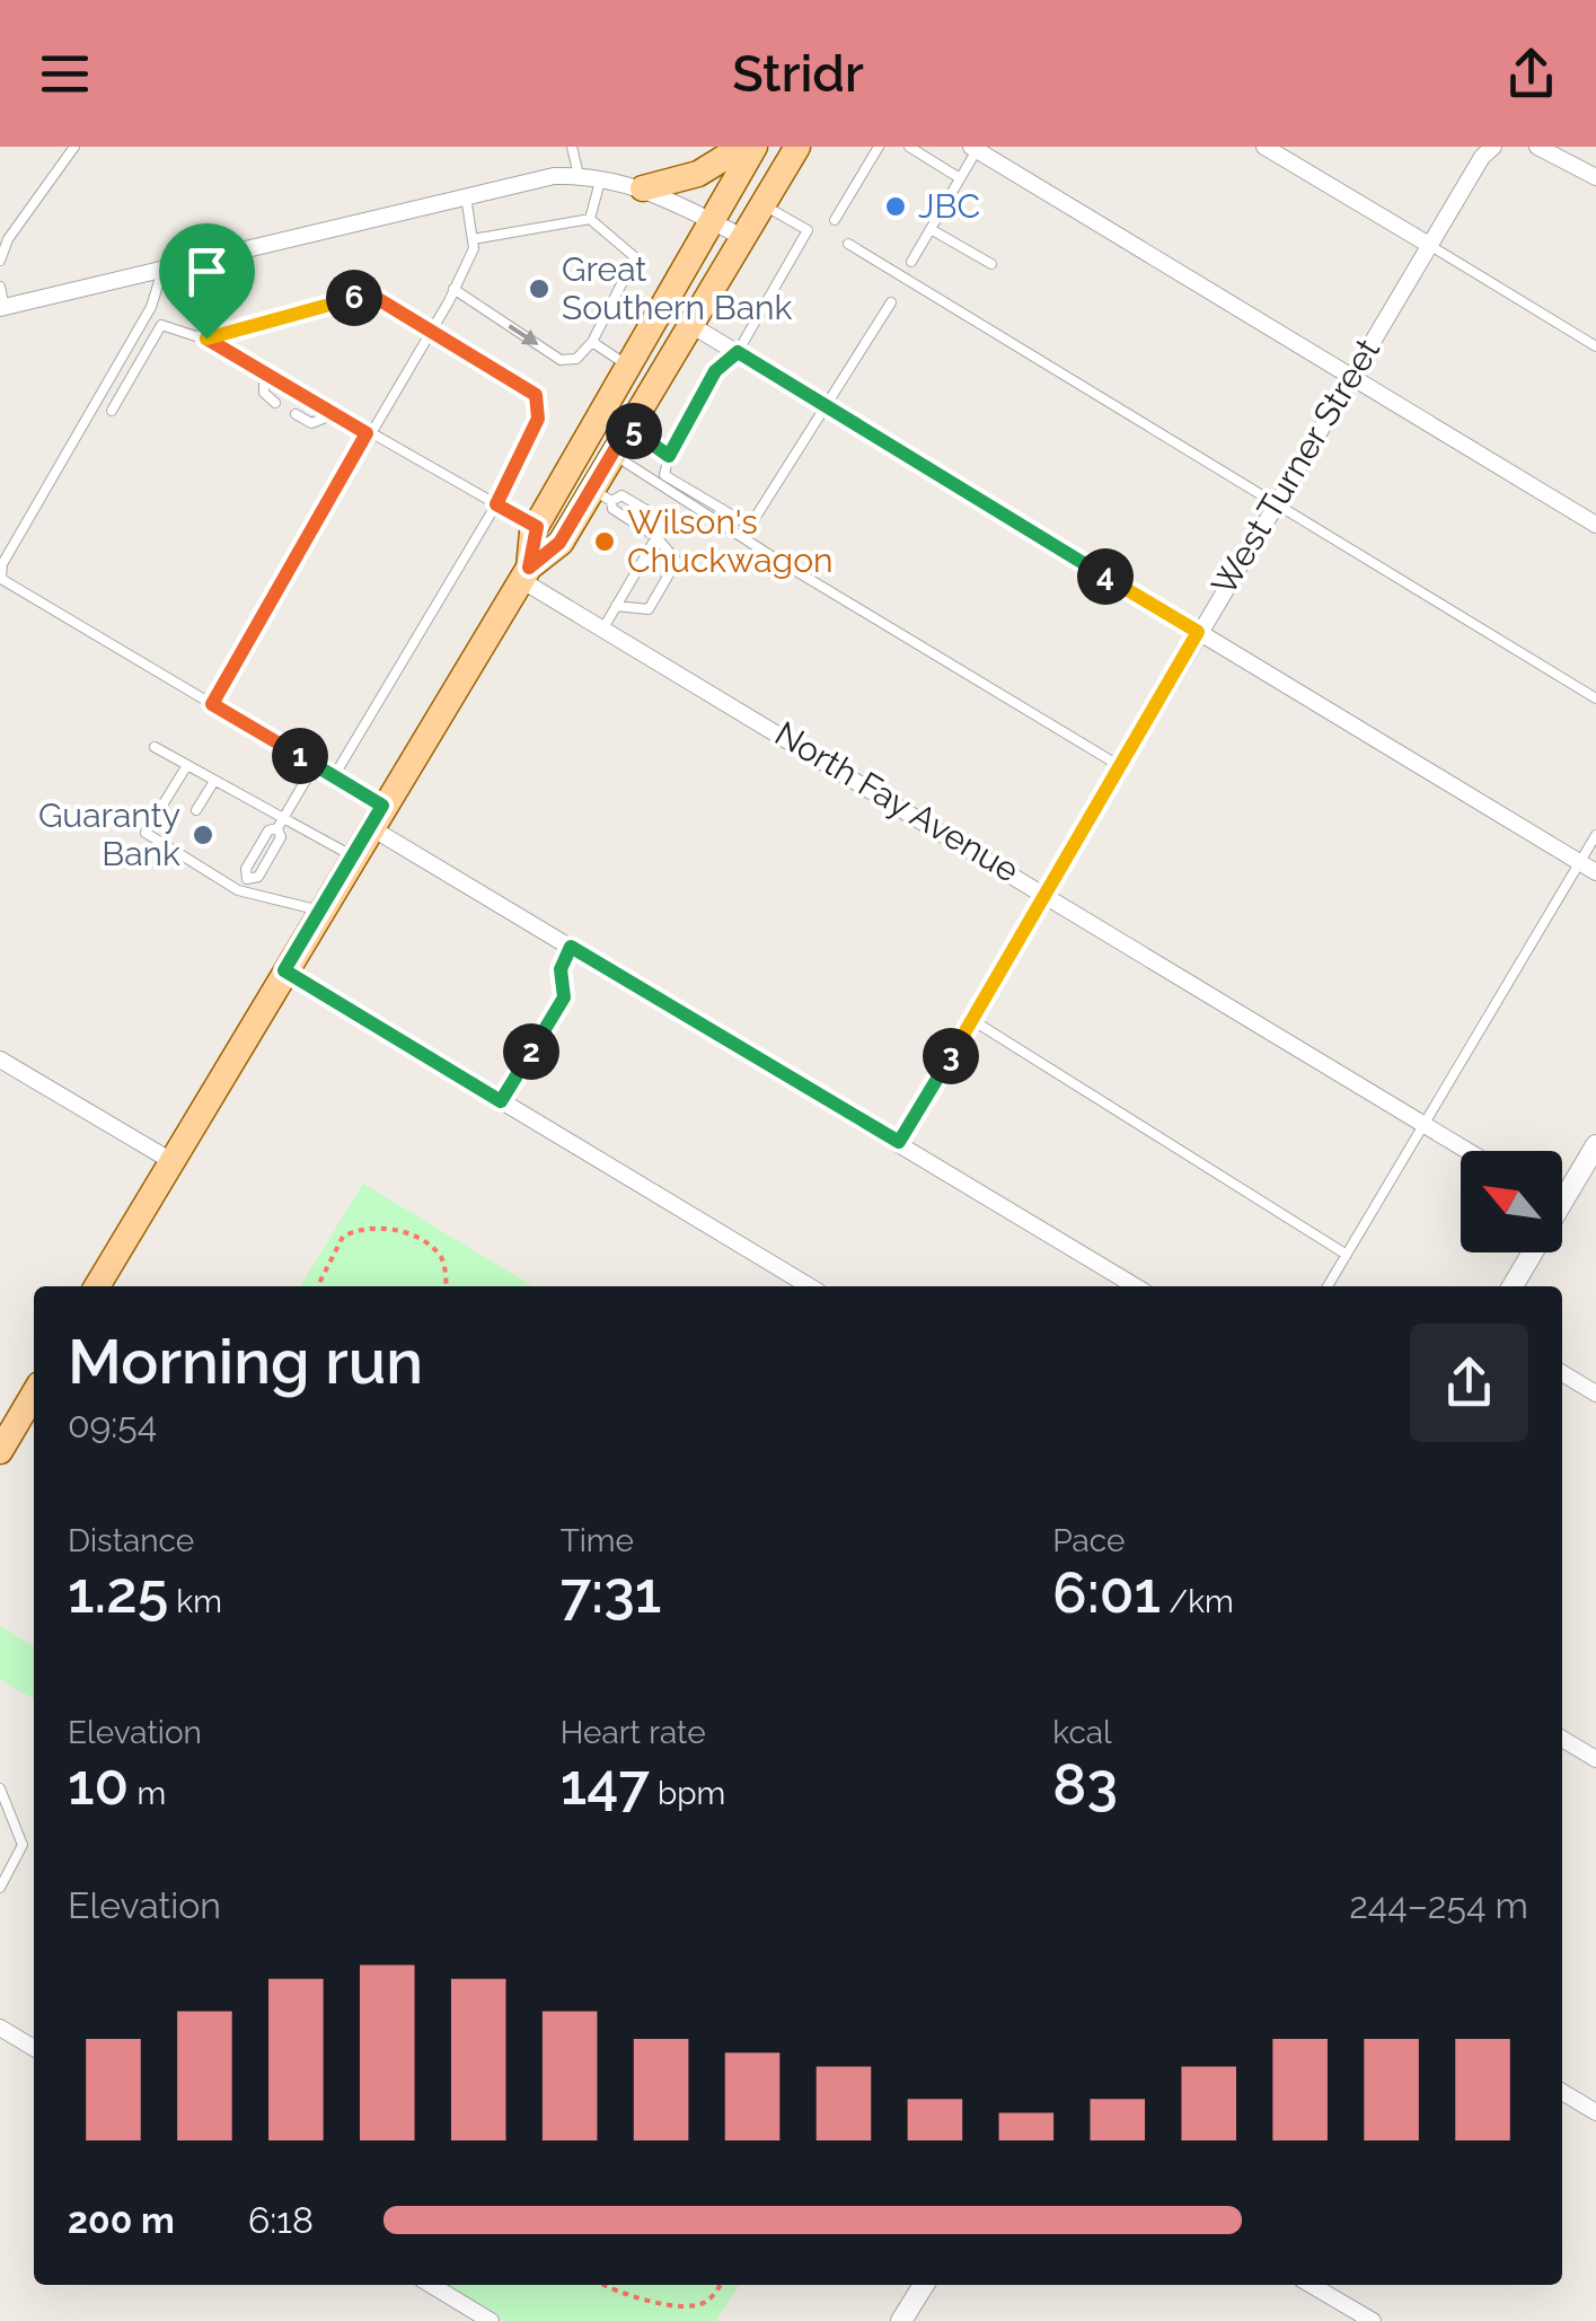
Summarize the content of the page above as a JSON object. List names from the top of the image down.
{
  "streets": {
    "street": ["West Turner Street", "North Fay Avenue"]
  },
  "crossings": [
    ["West Turner Street", "North Fay Avenue"]
  ],
  "places": [
    "JBC",
    "Great Southern Bank",
    "Wilson's Chuckwagon",
    "Guaranty Bank"
  ],
  "north": "top left",
  "page": {
    "header": "Stridr",
    "pins": [
      "6",
      "5",
      "4",
      "1",
      "2",
      "3"
    ],
    "heading": ["Morning run", "09:54"],
    "stats": [
      ["Distance", "1.25 km"],
      ["Time", "7:31"],
      ["Pace", "6:01 /km"],
      ["Elevation", "10 m"],
      ["Heart rate", "147 bpm"],
      ["kcal", "83"]
    ],
    "chart": ["Elevation", "244–254 m"],
    "list": [
      {
        "name": "200 m",
        "note": "6:18"
      }
    ]
  }
}
